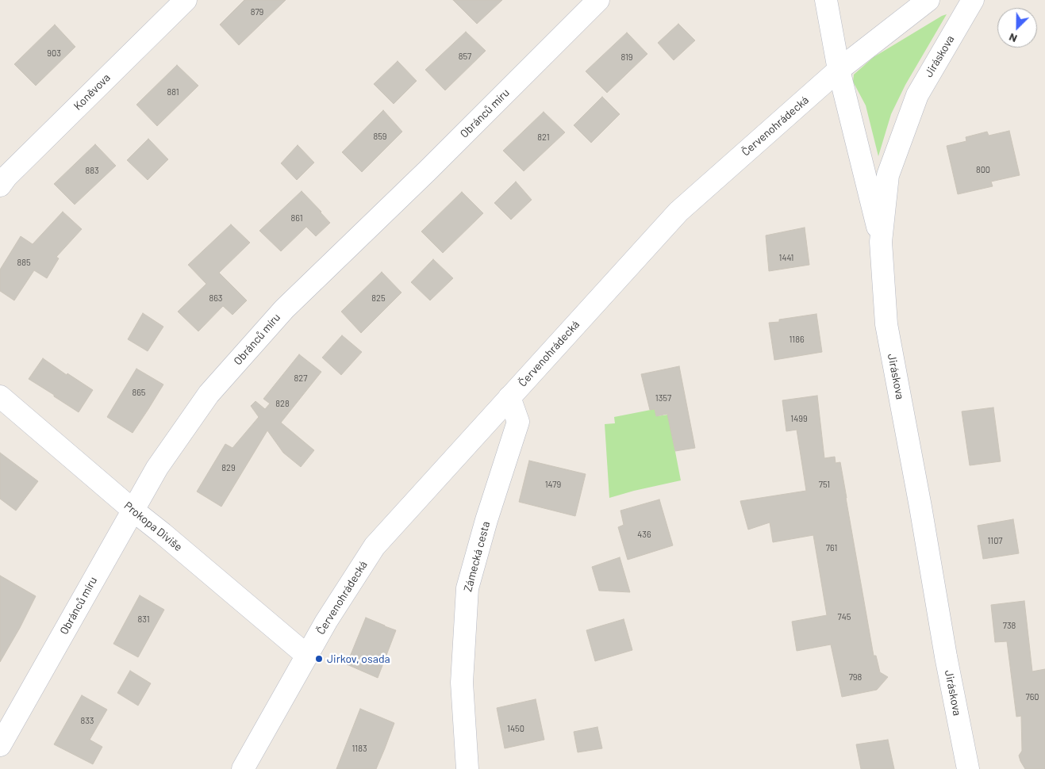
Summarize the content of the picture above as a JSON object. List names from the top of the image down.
{
  "streets": {
    "street": [
      "Jiráskova",
      "Koněvova",
      "Obránců míru",
      "Červenohrádecká",
      "Prokopa Diviše",
      "Zámecká cesta"
    ]
  },
  "crossings": [
    ["Obránců míru", "Prokopa Diviše"],
    ["Červenohrádecká", "Prokopa Diviše"],
    ["Červenohrádecká", "Zámecká cesta"]
  ],
  "places": ["Jirkov, osada"],
  "house_numbers": [
    "879",
    "903",
    "857",
    "819",
    "881",
    "859",
    "821",
    "800",
    "883",
    "861",
    "1441",
    "885",
    "863",
    "825",
    "1186",
    "827",
    "865",
    "1357",
    "828",
    "1499",
    "829",
    "1479",
    "751",
    "436",
    "1107",
    "761",
    "745",
    "831",
    "738",
    "798",
    "760",
    "833",
    "1450",
    "1183"
  ],
  "north": "bottom left"
}
